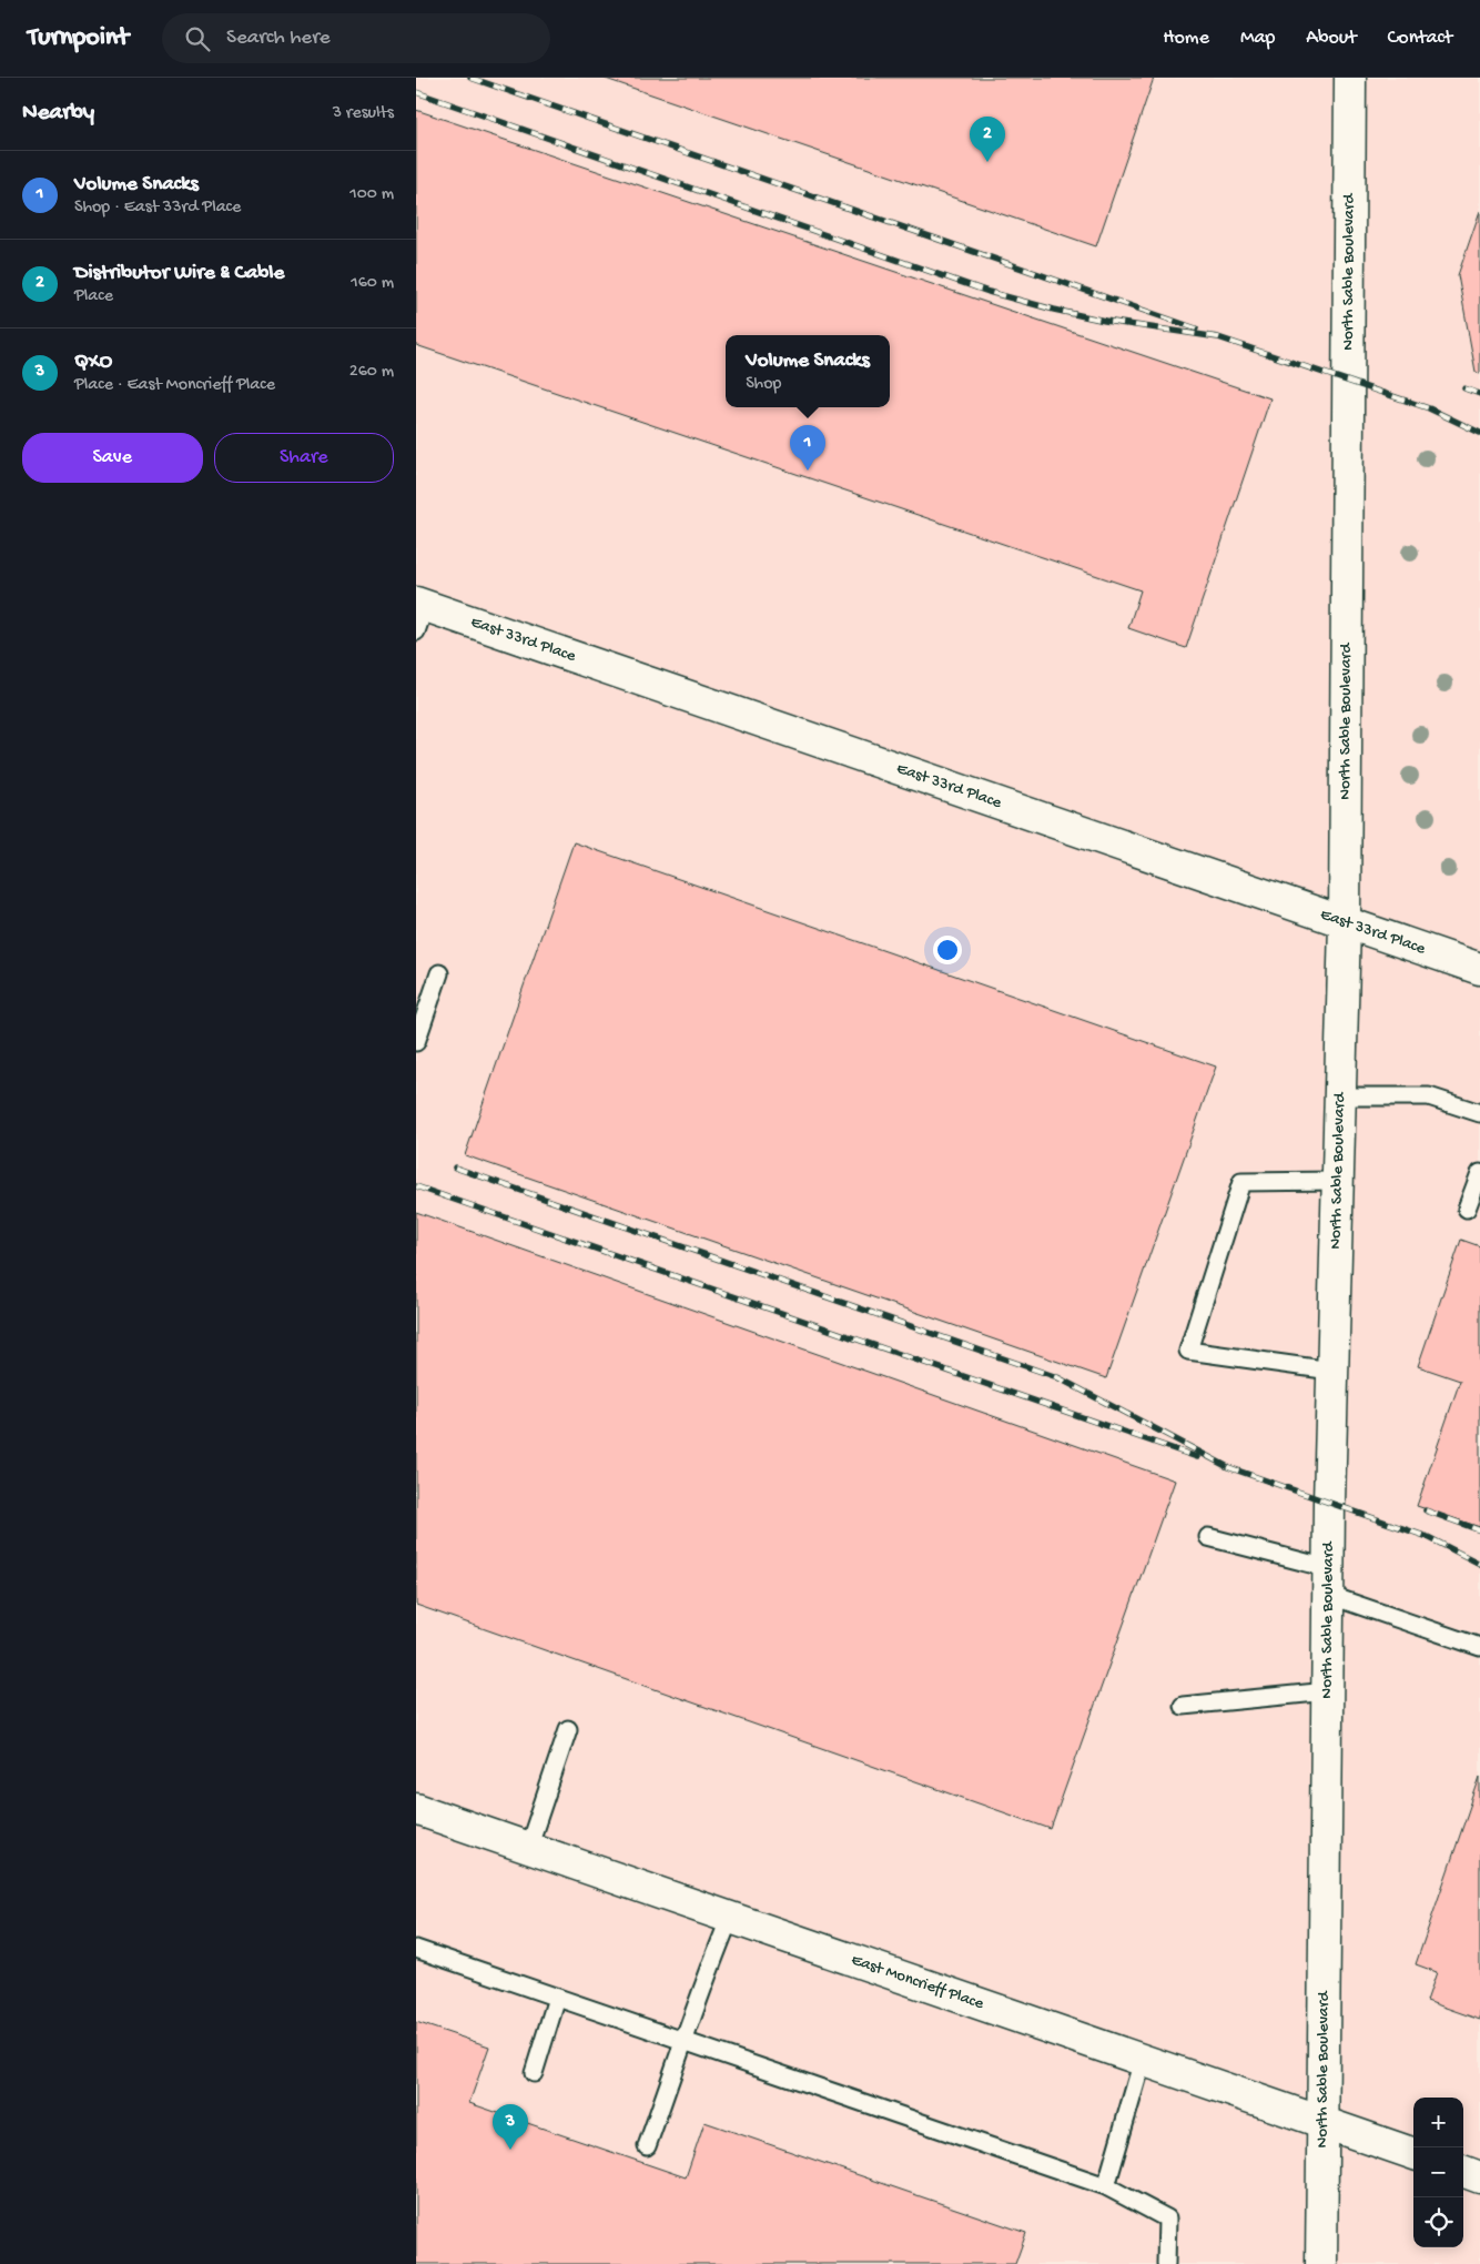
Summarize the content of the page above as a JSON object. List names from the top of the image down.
{
  "streets": {
    "street": ["North Sable Boulevard", "East 33rd Place", "East Moncrieff Place"]
  },
  "crossings": [
    ["North Sable Boulevard", "East 33rd Place"],
    ["North Sable Boulevard", "East Moncrieff Place"]
  ],
  "page": {
    "header": "Turnpoint",
    "search": "Search here",
    "nav": [
      "Home",
      "Map",
      "About",
      "Contact"
    ],
    "heading": ["Nearby", "3 results"],
    "pins": ["2", "1", "3"],
    "list": [
      {
        "mark": "1",
        "name": "Volume Snacks",
        "note": "Shop · East 33rd Place",
        "value": "100 m"
      },
      {
        "mark": "2",
        "name": "Distributor Wire & Cable",
        "note": "Place",
        "value": "160 m"
      },
      {
        "mark": "3",
        "name": "QXO",
        "note": "Place · East Moncrieff Place",
        "value": "260 m"
      }
    ],
    "popup": ["Volume Snacks", "Shop"],
    "buttons": ["Save", "Share"],
    "map_buttons": ["+", "−"]
  }
}
